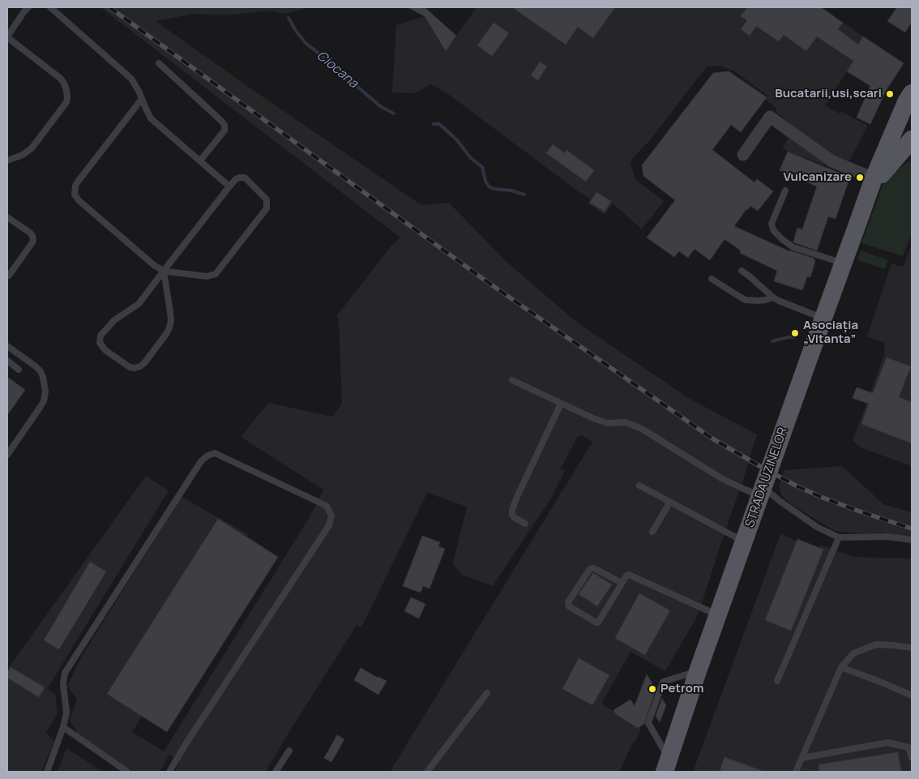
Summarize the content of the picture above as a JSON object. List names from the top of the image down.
{
  "streets": {
    "main road": ["STRADA UZINELOR"]
  },
  "water": ["Ciocana"],
  "places": [
    "Bucatarii,usi,scari",
    "Vulcanizare",
    "Asociația „Vitanta”",
    "Petrom"
  ]
}
